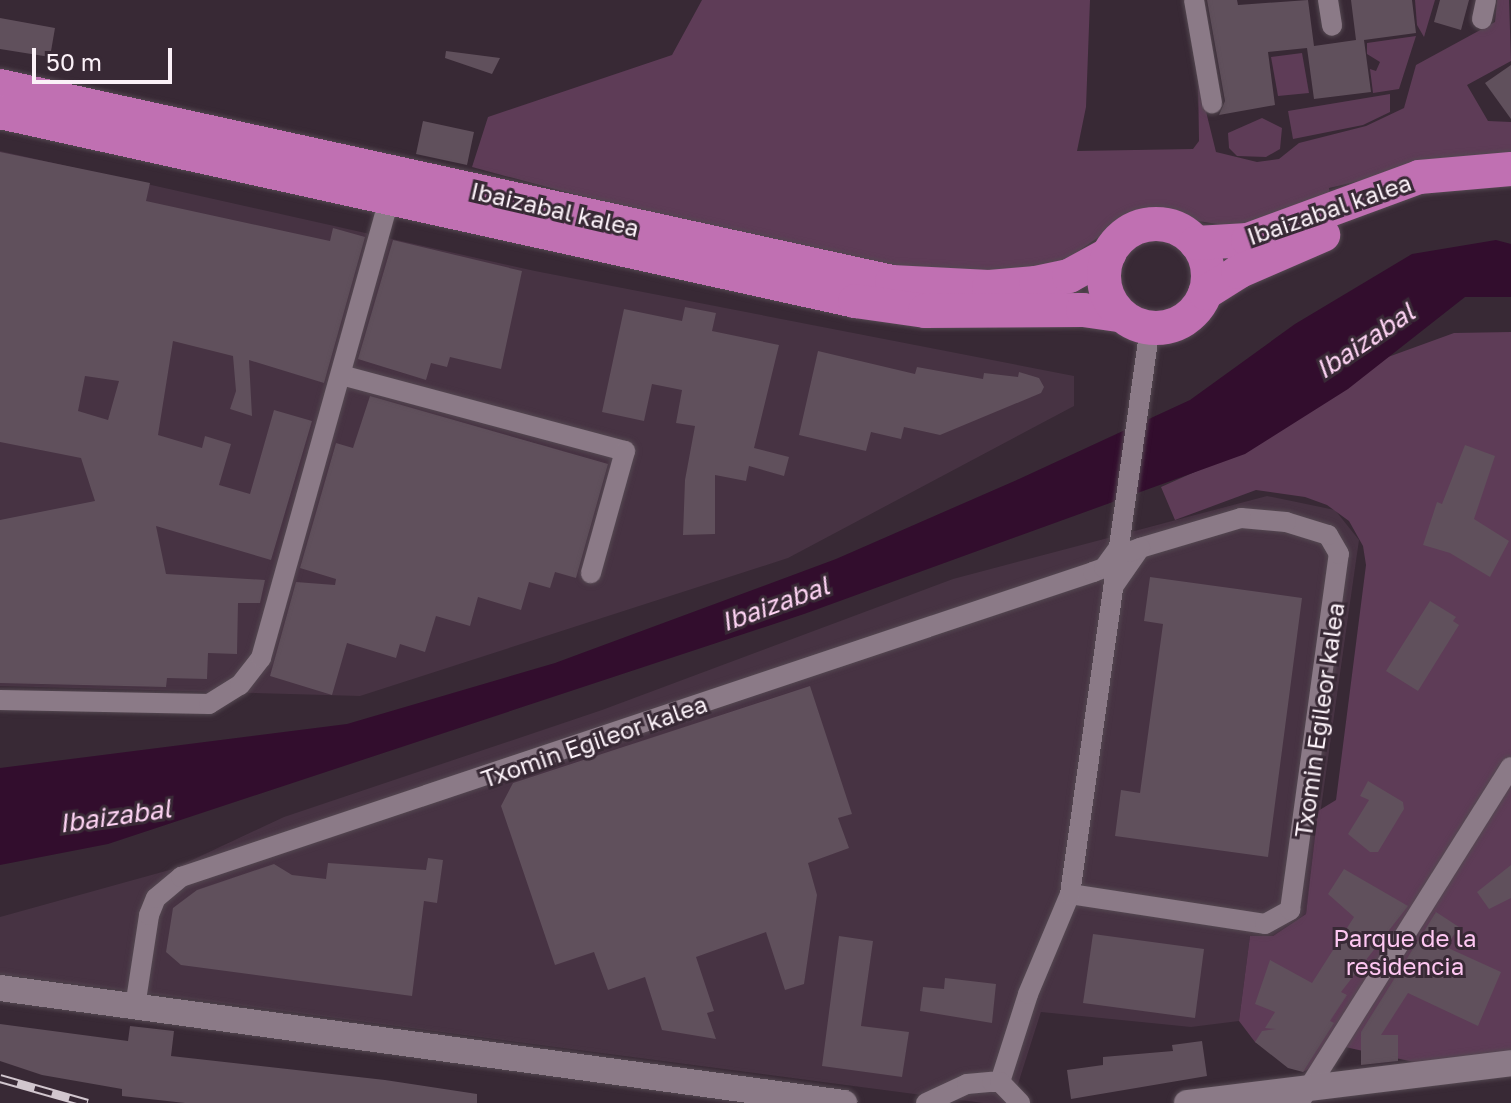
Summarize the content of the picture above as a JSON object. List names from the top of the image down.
{
  "streets": {
    "highway": ["Ibaizabal kalea"],
    "street": ["Txomin Egileor kalea"]
  },
  "water": ["Ibaizabal"],
  "parks": ["Parque de la residencia"],
  "scale_bar": "50 m"
}
